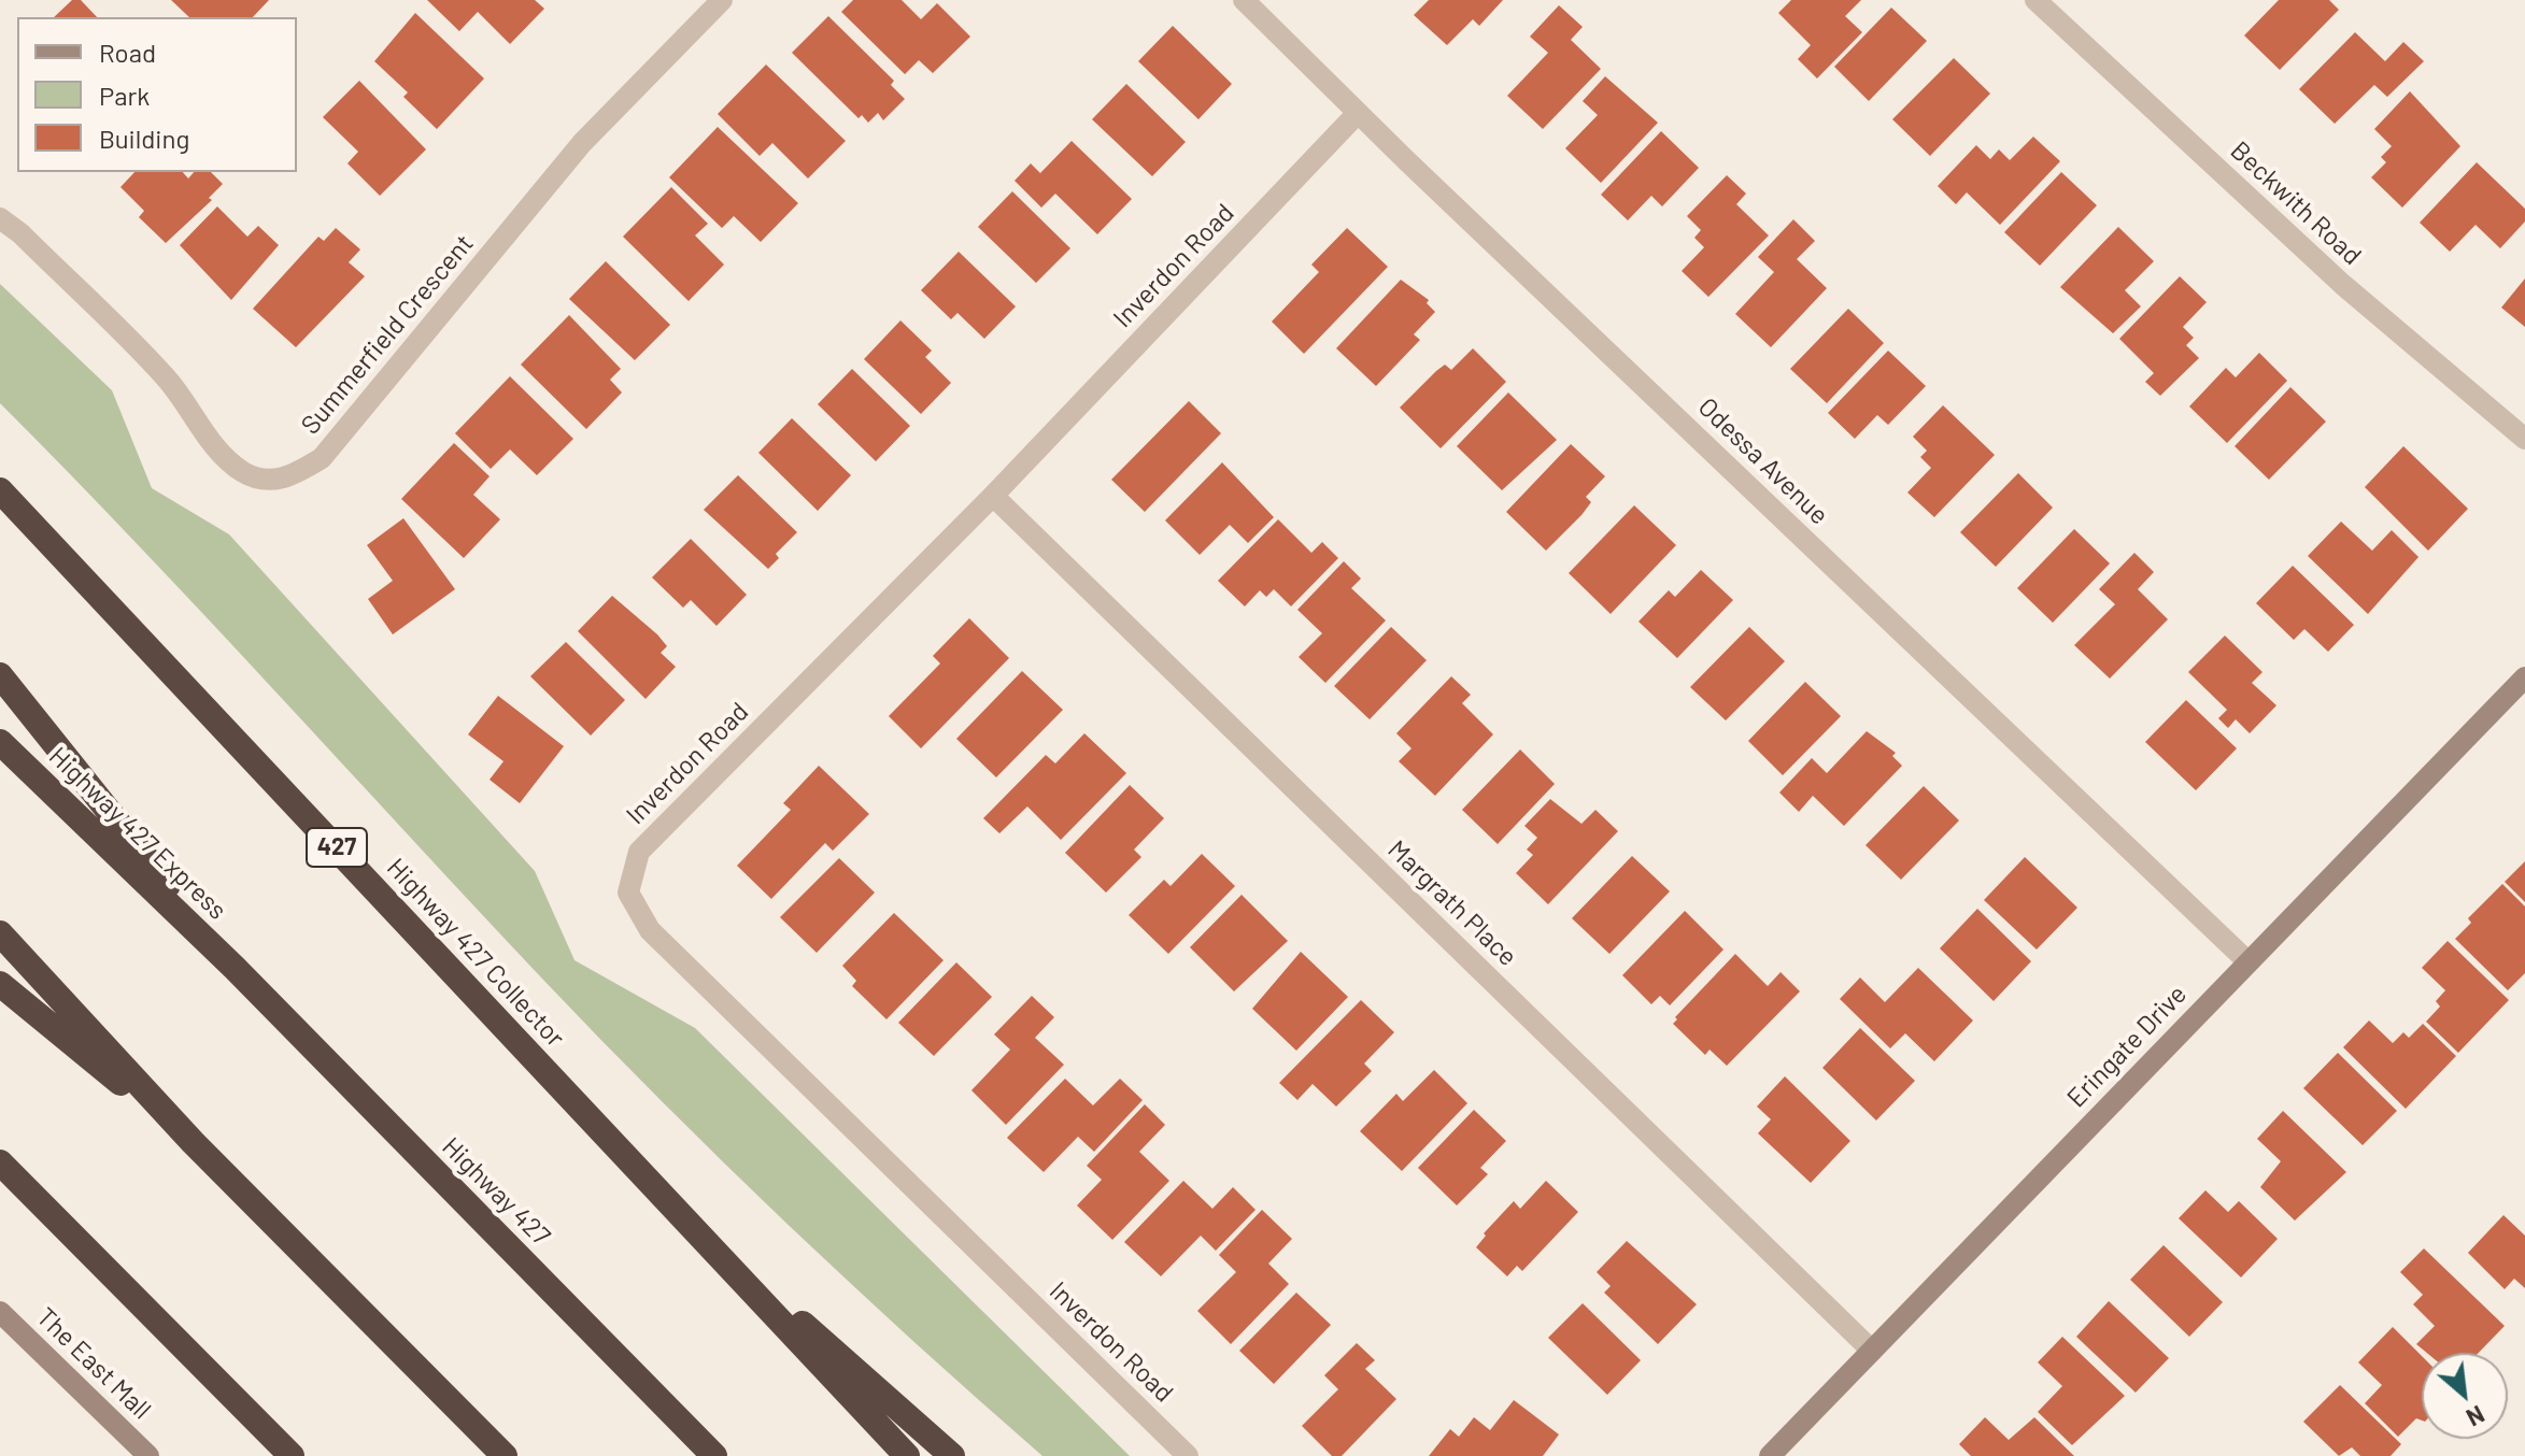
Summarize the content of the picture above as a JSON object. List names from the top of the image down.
{
  "streets": {
    "highway": [
      "Highway 427 Express",
      "427",
      "Highway 427 Collector",
      "Highway 427"
    ],
    "street": [
      "Beckwith Road",
      "Inverdon Road",
      "Summerfield Crescent",
      "Odessa Avenue",
      "Margrath Place",
      "Eringate Drive",
      "The East Mall"
    ]
  },
  "crossings": [
    ["Inverdon Road", "Odessa Avenue"],
    ["Inverdon Road", "Margrath Place"],
    ["Odessa Avenue", "Eringate Drive"],
    ["Highway 427 Express", "Highway 427"],
    ["Margrath Place", "Eringate Drive"]
  ],
  "legend": ["Road", "Park", "Building"],
  "north": "bottom right"
}
